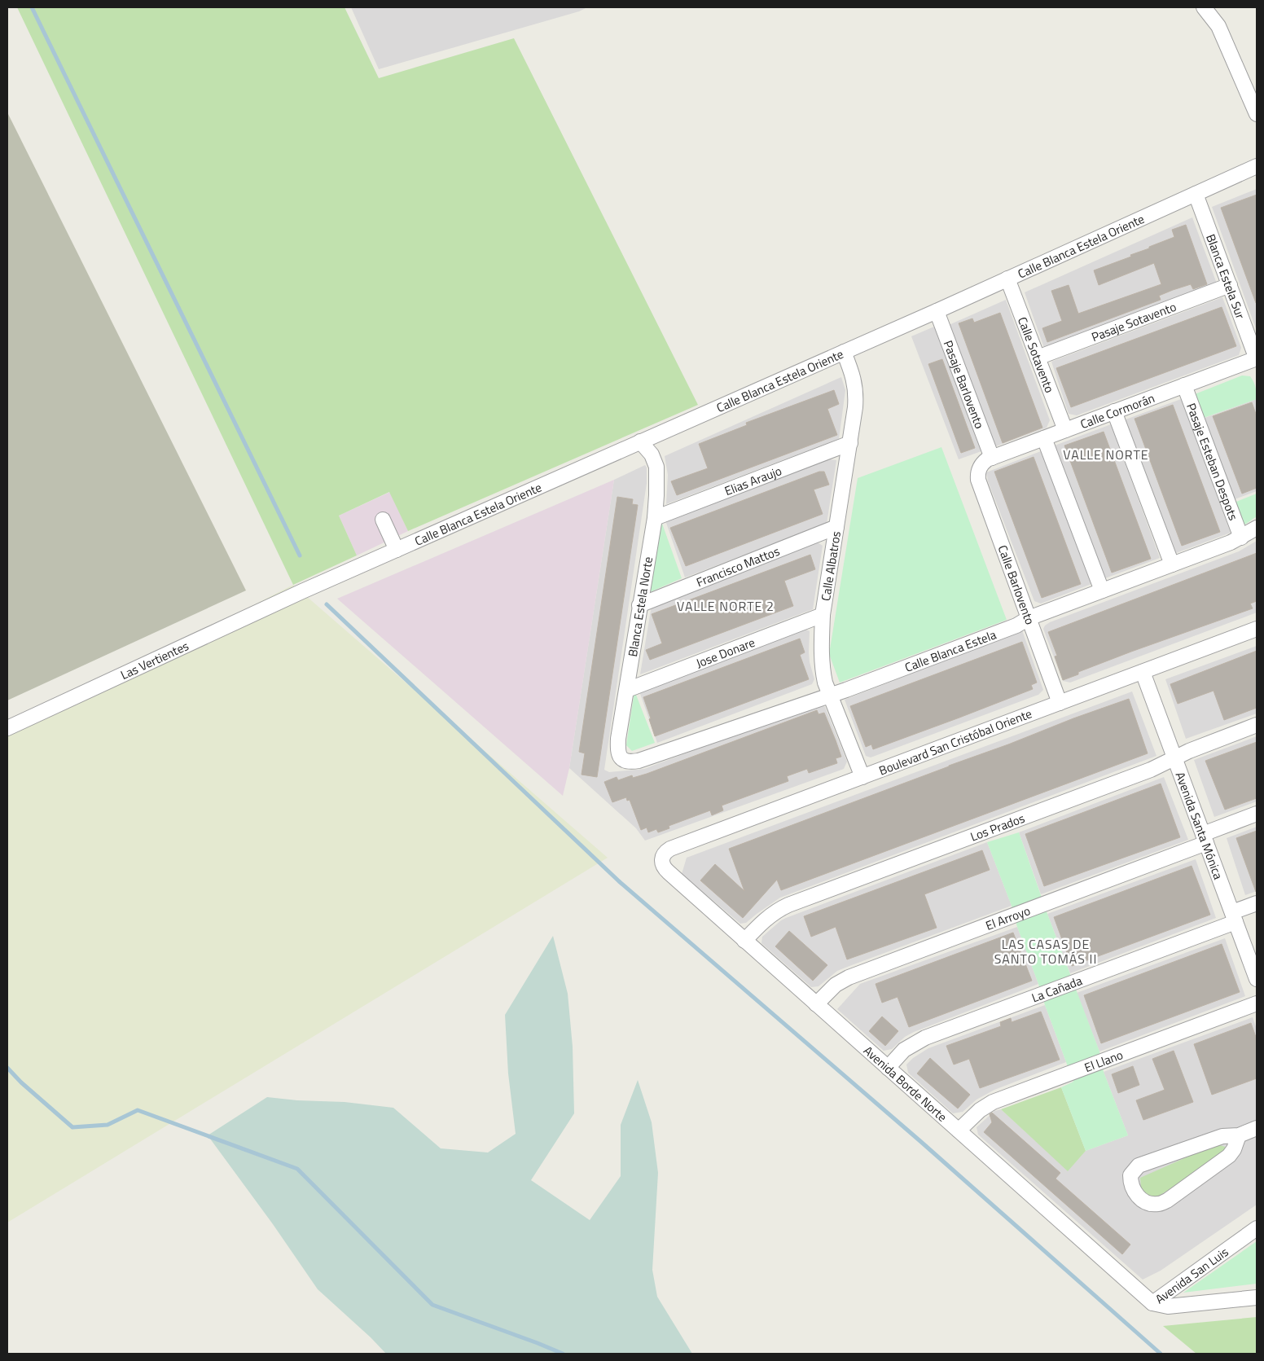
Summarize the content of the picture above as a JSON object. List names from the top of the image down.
{
  "streets": {
    "street": [
      "Calle Blanca Estela Oriente",
      "Blanca Estela Sur",
      "Pasaje Sotavento",
      "Calle Sotavento",
      "Pasaje Barlovento",
      "Calle Cormorán",
      "Pasaje Esteban Despots",
      "Elias Araujo",
      "Francisco Mattos",
      "Calle Albatros",
      "Calle Barlovento",
      "Blanca Estela Norte",
      "Calle Blanca Estela",
      "Jose Donare",
      "Las Vertientes",
      "Boulevard San Cristóbal Oriente",
      "Avenida Santa Mónica",
      "Los Prados",
      "El Arroyo",
      "La Cañada",
      "El Llano",
      "Avenida Borde Norte",
      "Avenida San Luis"
    ]
  },
  "crossings": [
    ["Calle Blanca Estela Oriente", "Blanca Estela Sur"],
    ["Calle Blanca Estela Oriente", "Calle Sotavento"],
    ["Calle Blanca Estela Oriente", "Pasaje Barlovento"],
    ["Calle Blanca Estela Oriente", "Calle Albatros"],
    ["Calle Blanca Estela Oriente", "Blanca Estela Norte"],
    ["Calle Blanca Estela Oriente", "Las Vertientes"],
    ["Blanca Estela Sur", "Pasaje Sotavento"],
    ["Blanca Estela Sur", "Calle Cormorán"],
    ["Pasaje Sotavento", "Calle Sotavento"],
    ["Calle Sotavento", "Calle Cormorán"],
    ["Pasaje Barlovento", "Calle Cormorán"],
    ["Calle Cormorán", "Pasaje Esteban Despots"],
    ["Calle Cormorán", "Calle Barlovento"],
    ["Pasaje Esteban Despots", "Calle Blanca Estela"],
    ["Elias Araujo", "Calle Albatros"],
    ["Elias Araujo", "Blanca Estela Norte"],
    ["Francisco Mattos", "Calle Albatros"],
    ["Francisco Mattos", "Blanca Estela Norte"],
    ["Calle Albatros", "Calle Blanca Estela"],
    ["Calle Albatros", "Jose Donare"],
    ["Calle Albatros", "Boulevard San Cristóbal Oriente"],
    ["Calle Barlovento", "Calle Blanca Estela"],
    ["Calle Barlovento", "Boulevard San Cristóbal Oriente"],
    ["Blanca Estela Norte", "Calle Blanca Estela"],
    ["Blanca Estela Norte", "Jose Donare"],
    ["Boulevard San Cristóbal Oriente", "Avenida Santa Mónica"],
    ["Boulevard San Cristóbal Oriente", "Avenida Borde Norte"],
    ["Avenida Santa Mónica", "Los Prados"],
    ["Avenida Santa Mónica", "El Arroyo"],
    ["Avenida Santa Mónica", "La Cañada"],
    ["Los Prados", "Avenida Borde Norte"],
    ["El Arroyo", "Avenida Borde Norte"],
    ["La Cañada", "Avenida Borde Norte"],
    ["El Llano", "Avenida Borde Norte"],
    ["Avenida Borde Norte", "Avenida San Luis"]
  ],
  "districts": ["VALLE NORTE", "VALLE NORTE 2", "LAS CASAS DE SANTO TOMÁS II"]
}
